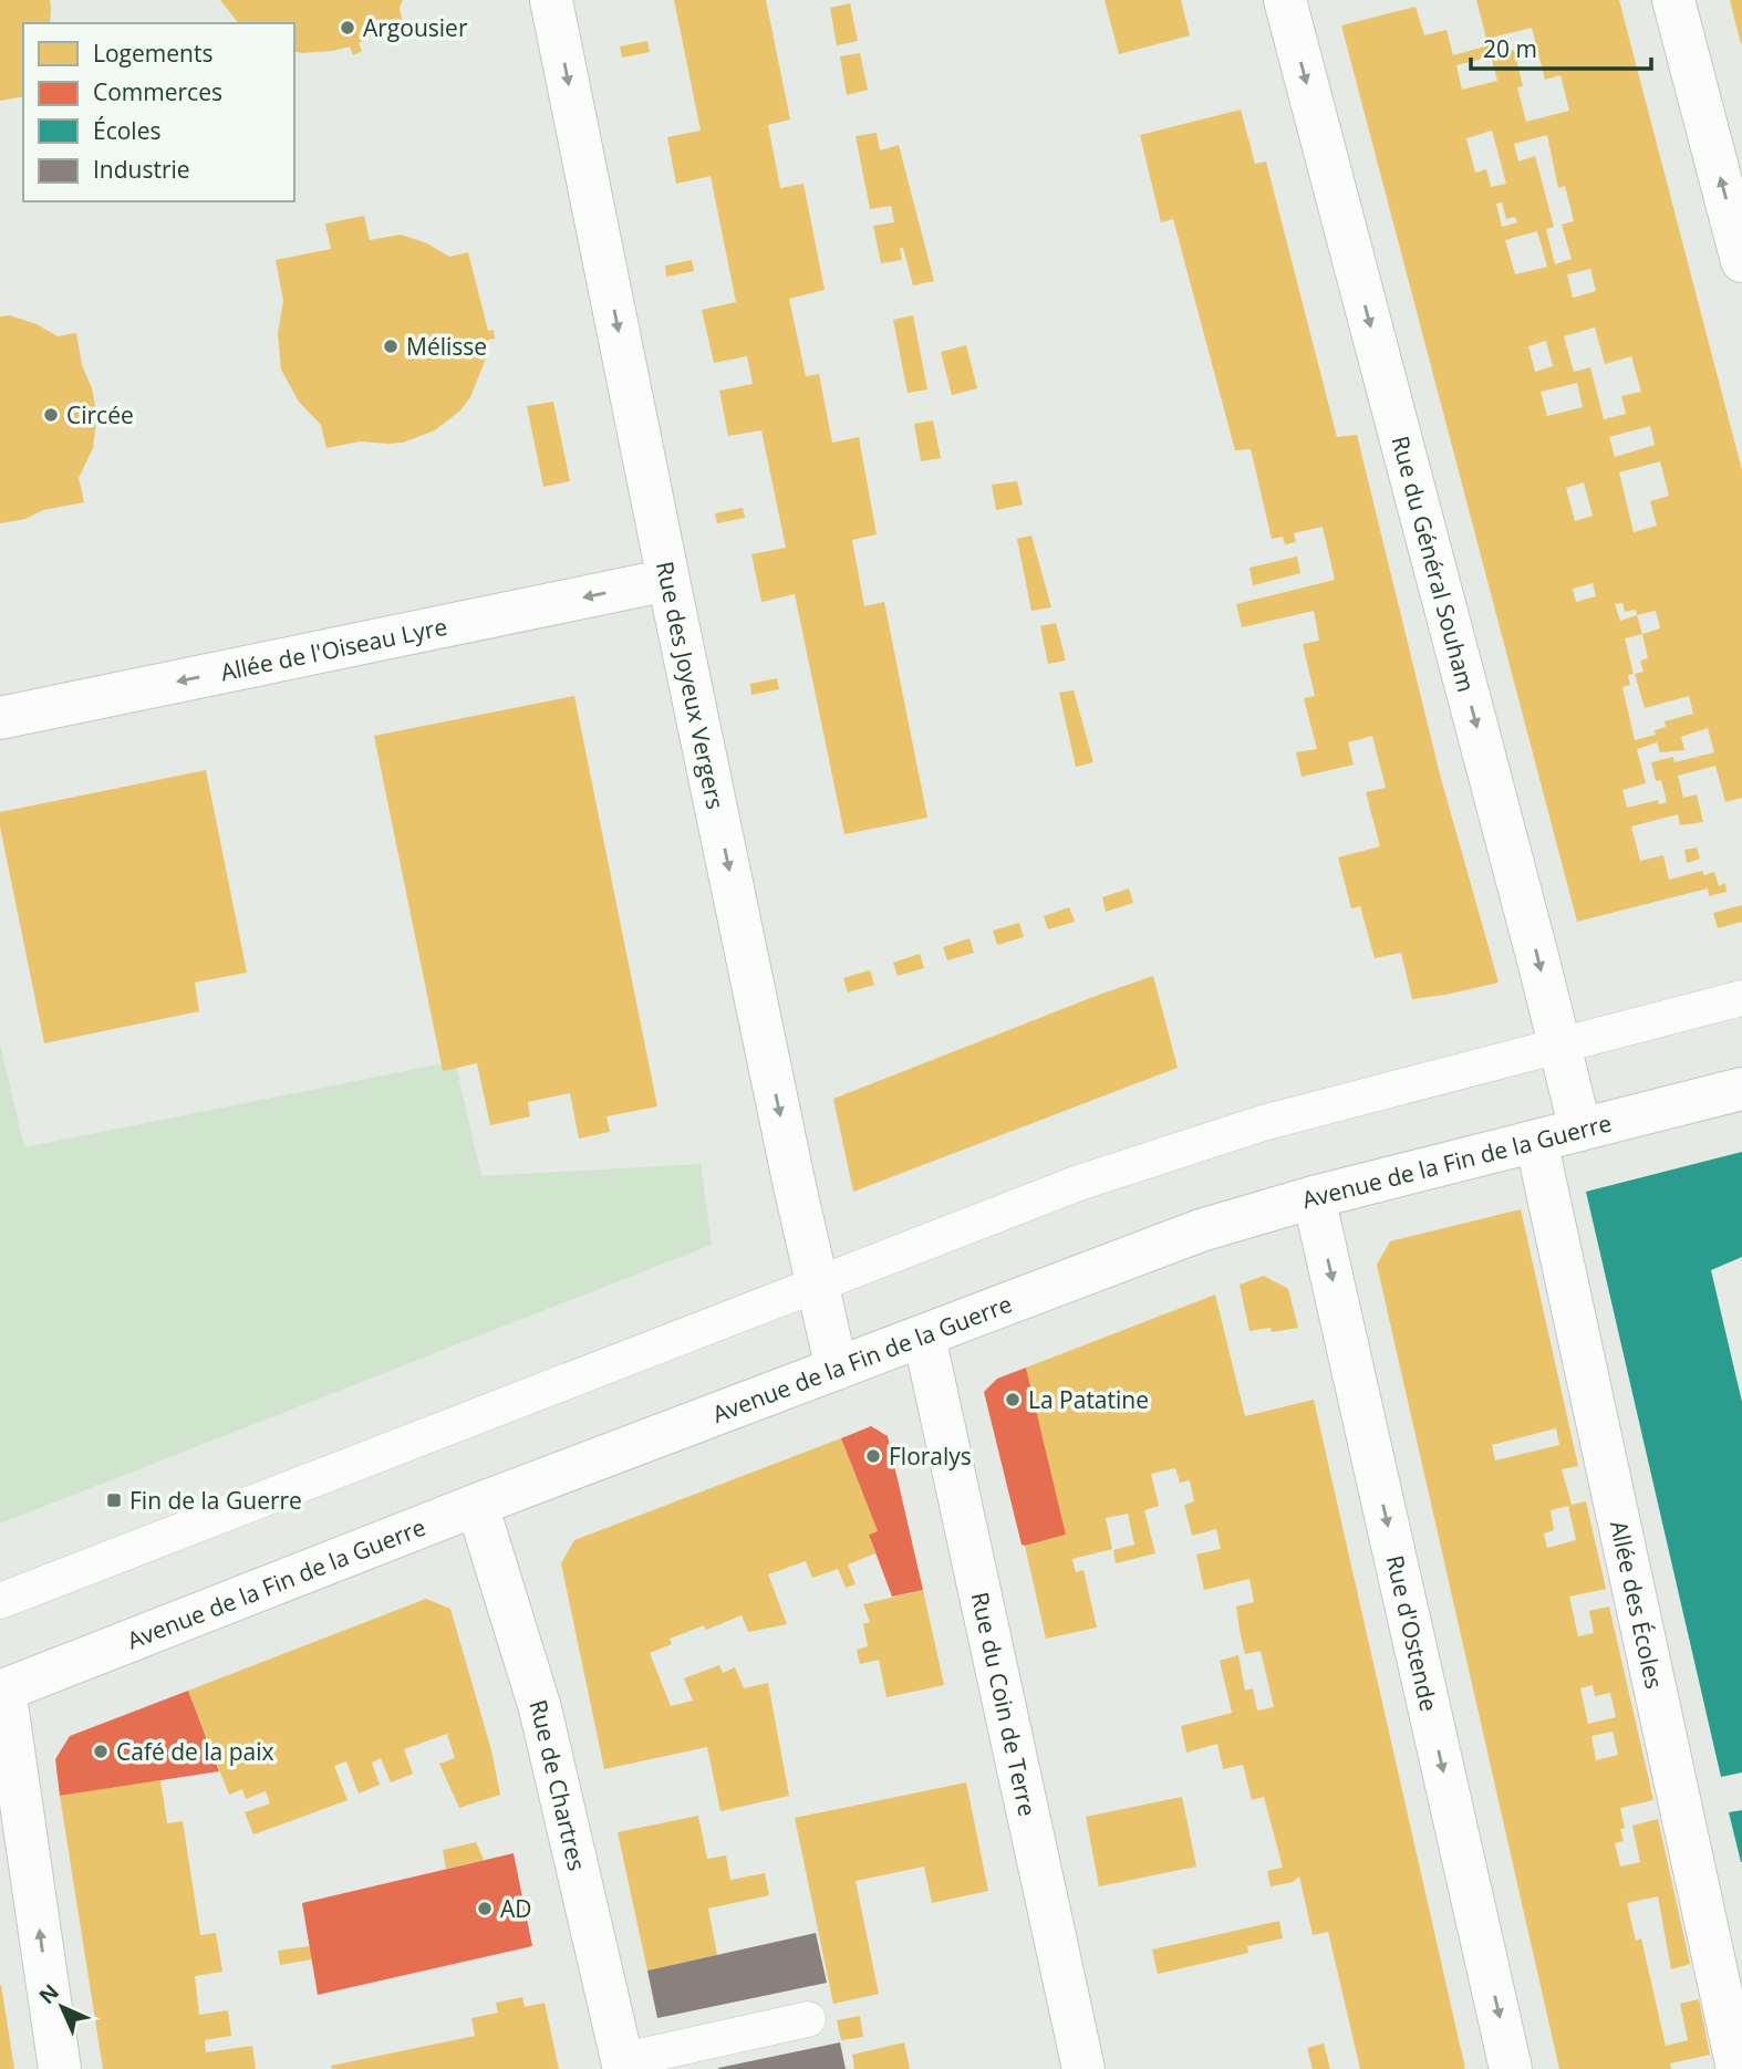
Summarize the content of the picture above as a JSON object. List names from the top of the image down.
{
  "streets": {
    "street": [
      "Rue du Général Souham",
      "Allée de l'Oiseau Lyre",
      "Rue des Joyeux Vergers",
      "Avenue de la Fin de la Guerre",
      "Allée des Écoles",
      "Rue d'Ostende",
      "Rue du Coin de Terre",
      "Rue de Chartres"
    ]
  },
  "crossings": [
    ["Rue du Général Souham", "Avenue de la Fin de la Guerre"],
    ["Allée de l'Oiseau Lyre", "Rue des Joyeux Vergers"],
    ["Rue des Joyeux Vergers", "Avenue de la Fin de la Guerre"],
    ["Avenue de la Fin de la Guerre", "Allée des Écoles"],
    ["Avenue de la Fin de la Guerre", "Rue d'Ostende"],
    ["Avenue de la Fin de la Guerre", "Rue du Coin de Terre"],
    ["Avenue de la Fin de la Guerre", "Rue de Chartres"]
  ],
  "one_way": [
    "Rue du Général Souham",
    "Allée de l'Oiseau Lyre",
    "Rue des Joyeux Vergers",
    "Rue d'Ostende"
  ],
  "places": {
    "other": [
      "Argousier",
      "Mélisse",
      "Circée",
      "La Patatine",
      "Floralys",
      "Café de la paix",
      "AD"
    ],
    "transit": ["Fin de la Guerre"]
  },
  "legend": [
    "Logements",
    "Commerces",
    "Écoles",
    "Industrie"
  ],
  "scale_bar": "20 m",
  "north": "top left"
}
